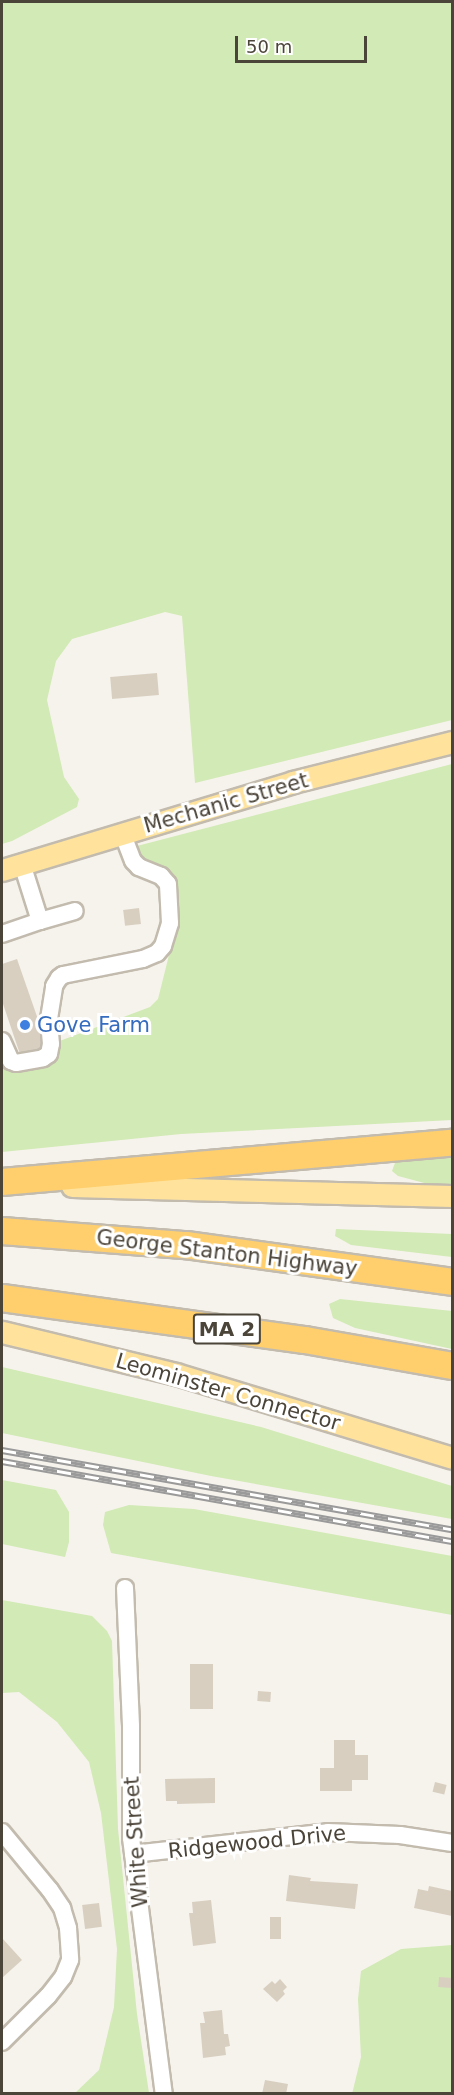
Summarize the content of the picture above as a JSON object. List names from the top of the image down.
{
  "streets": {
    "highway": ["George Stanton Highway", "MA 2"],
    "main road": ["Mechanic Street", "Leominster Connector"],
    "street": ["White Street", "Ridgewood Drive"]
  },
  "crossings": [
    ["White Street", "Ridgewood Drive"]
  ],
  "places": ["Gove Farm"],
  "scale_bar": "50 m"
}
